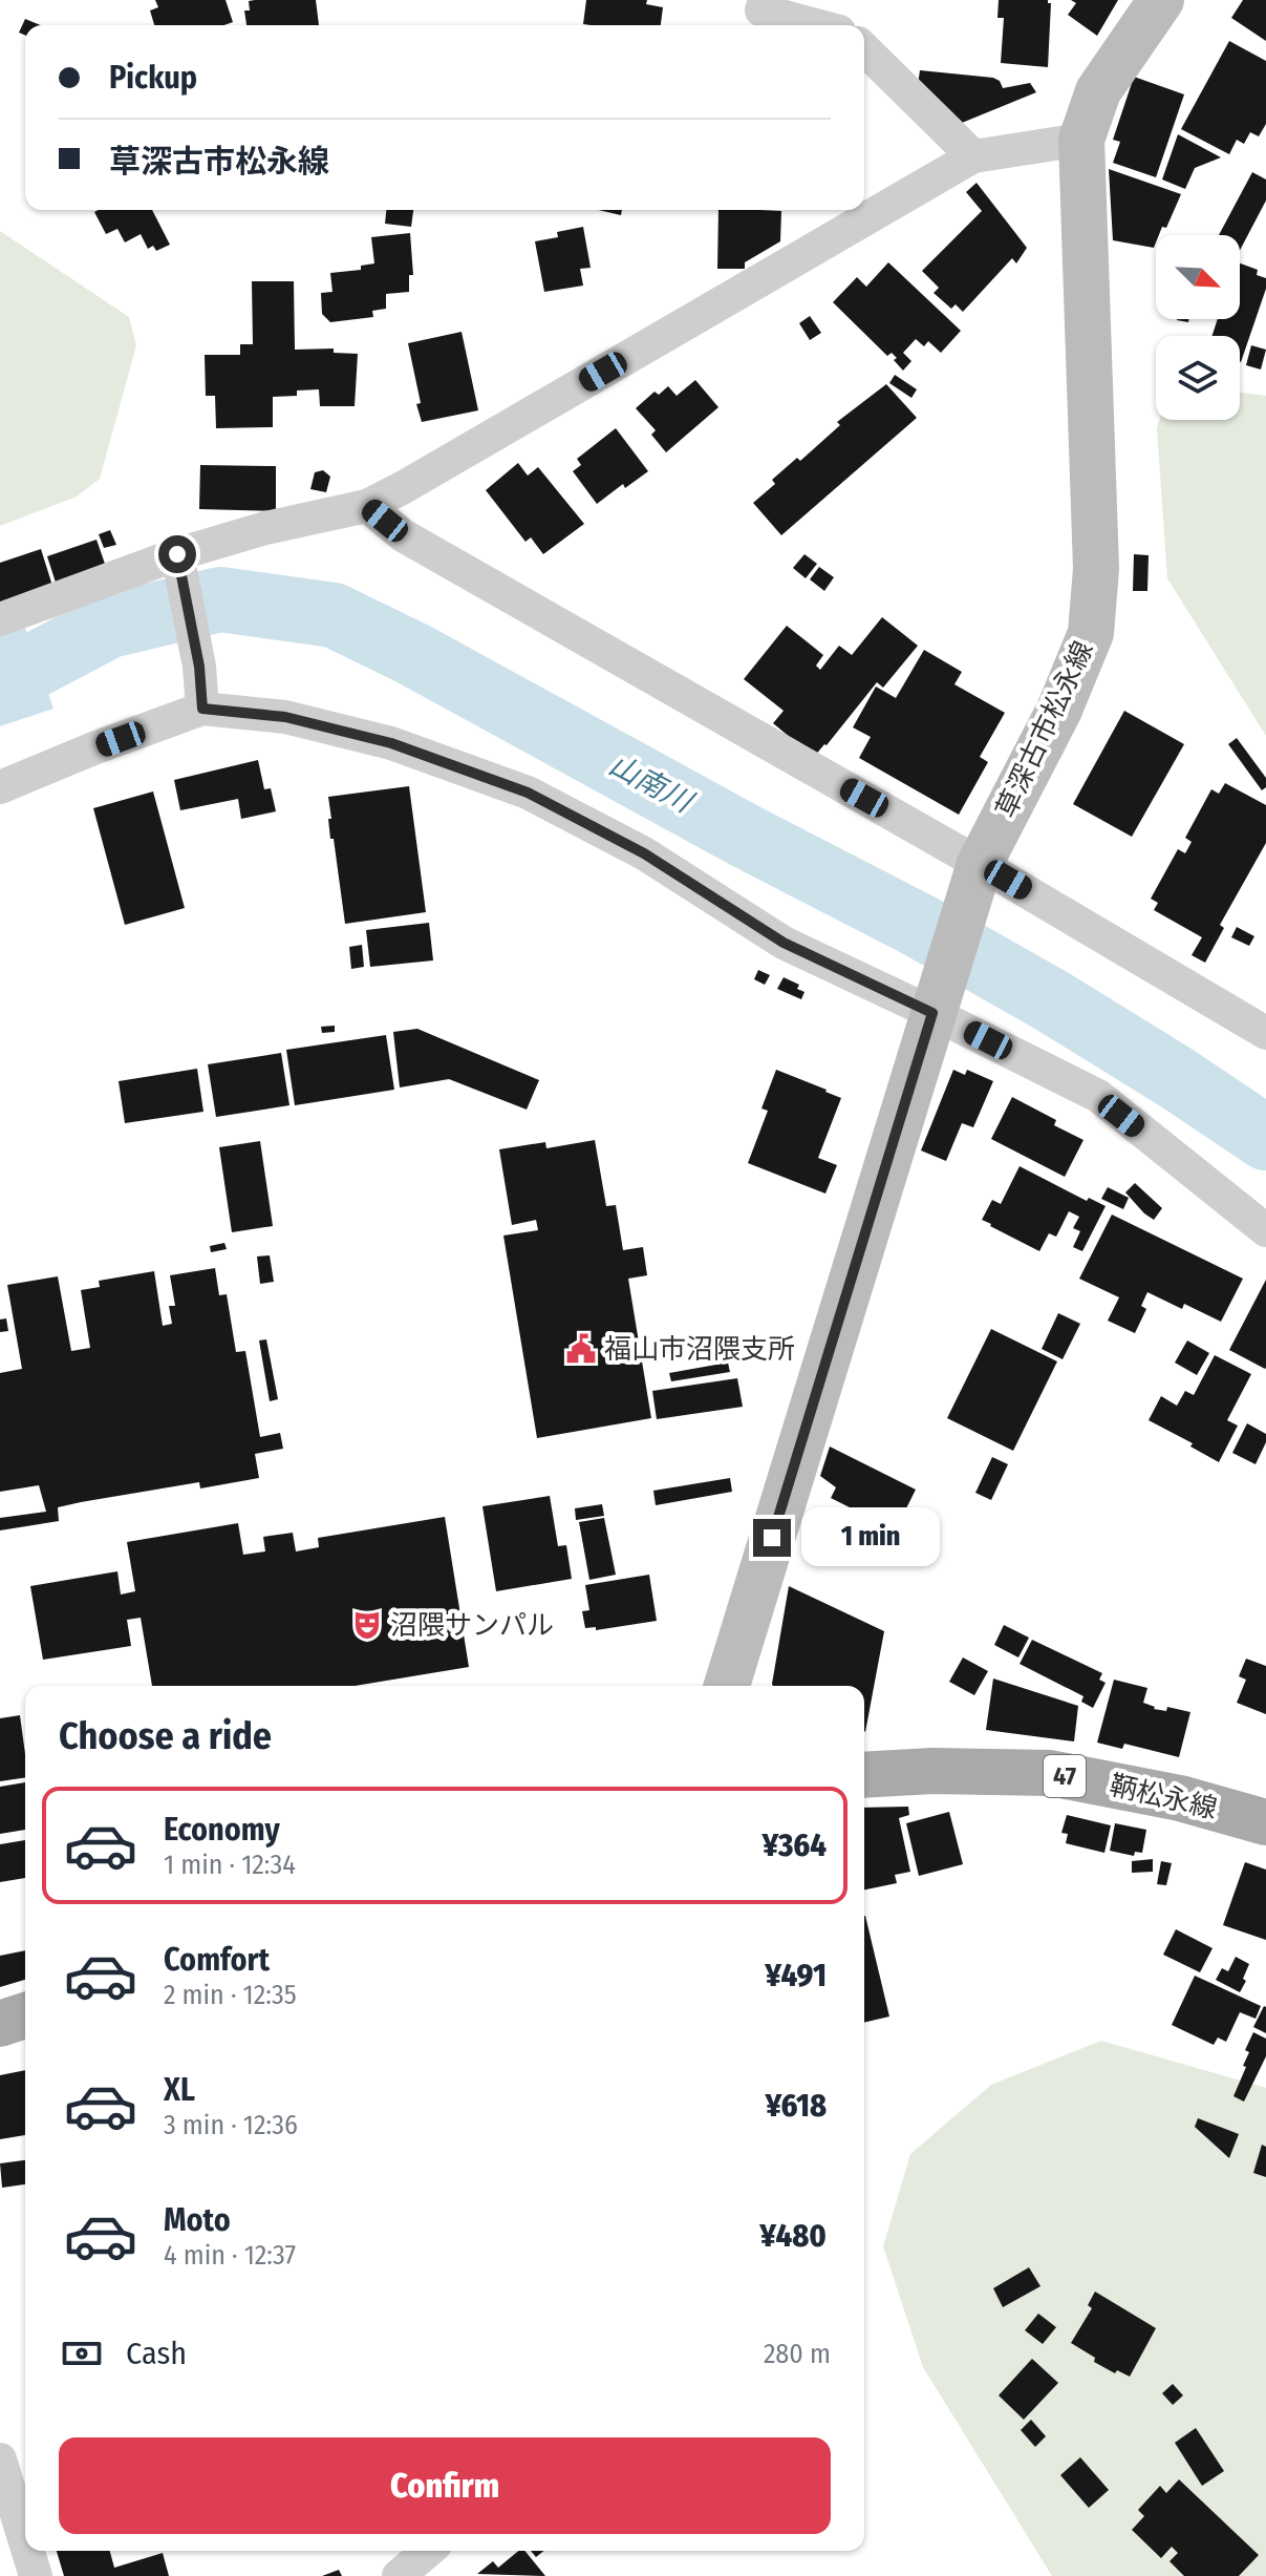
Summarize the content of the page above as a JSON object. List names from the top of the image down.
{
  "streets": {
    "main road": ["草深古市松永線", "47", "鞆松永線"]
  },
  "water": ["山南川"],
  "places": {
    "public building": ["福山市沼隈支所"],
    "theatre": ["沼隈サンパル"]
  },
  "north": "bottom right",
  "page": {
    "banner": ["Pickup", "草深古市松永線"],
    "bubble": "1 min",
    "heading": "Choose a ride",
    "list": [
      {
        "name": "Economy",
        "note": "1 min · 12:34",
        "value": "¥364"
      },
      {
        "name": "Comfort",
        "note": "2 min · 12:35",
        "value": "¥491"
      },
      {
        "name": "XL",
        "note": "3 min · 12:36",
        "value": "¥618"
      },
      {
        "name": "Moto",
        "note": "4 min · 12:37",
        "value": "¥480"
      }
    ],
    "pay": ["Cash", "280 m"],
    "buttons": "Confirm"
  }
}
